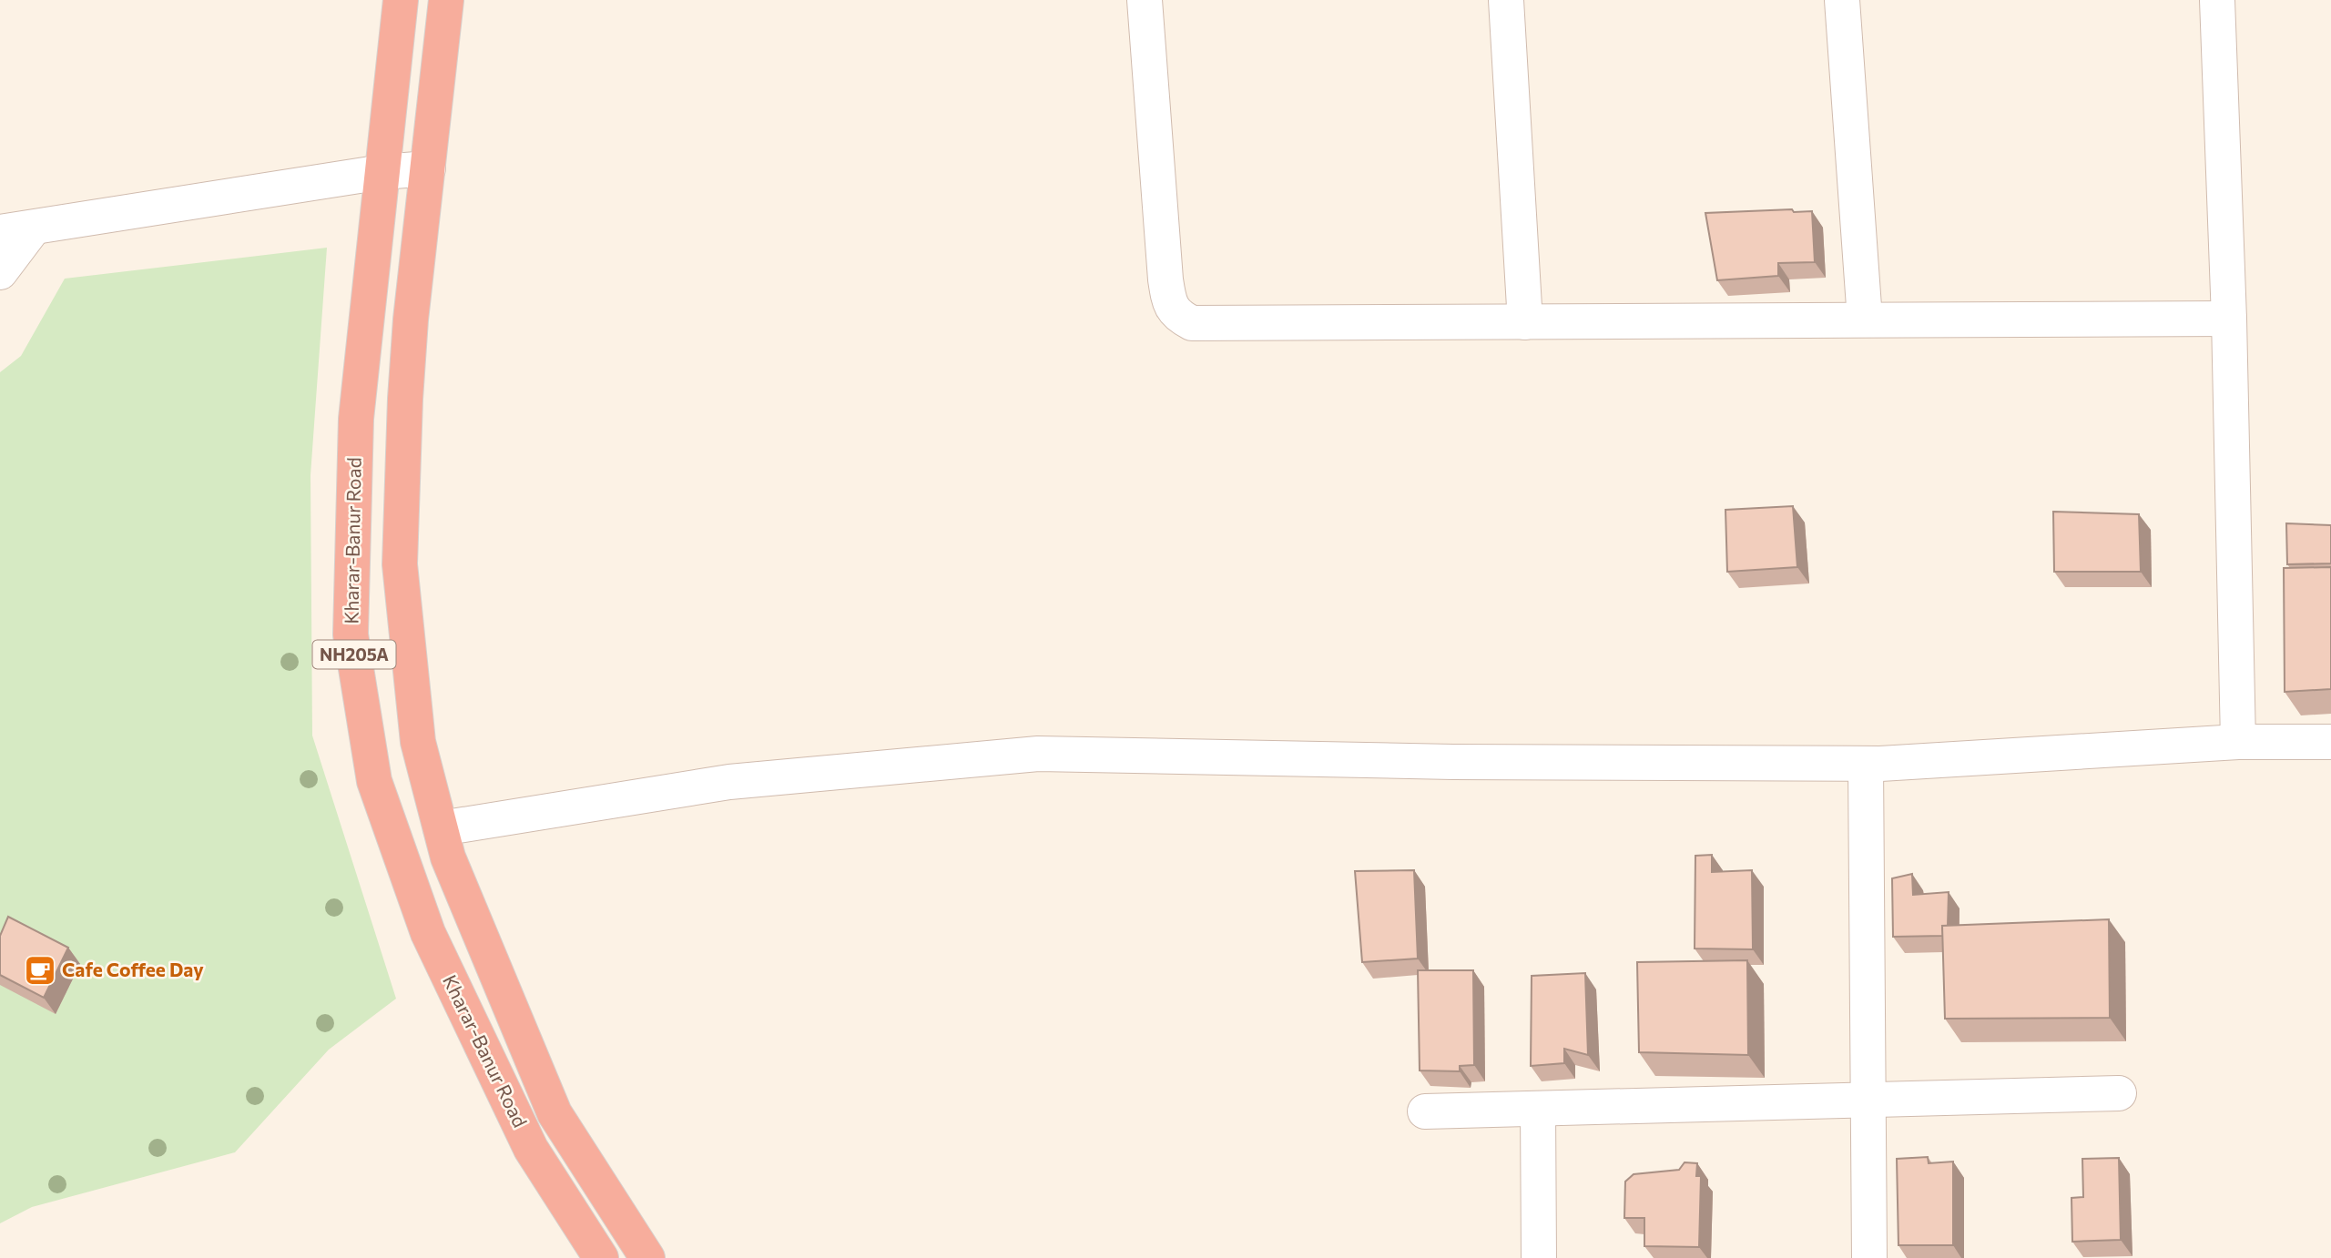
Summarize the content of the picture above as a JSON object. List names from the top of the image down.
{
  "streets": {
    "highway": ["Kharar-Banur Road", "NH205A"]
  },
  "places": {
    "cafe": ["Cafe Coffee Day"]
  }
}
